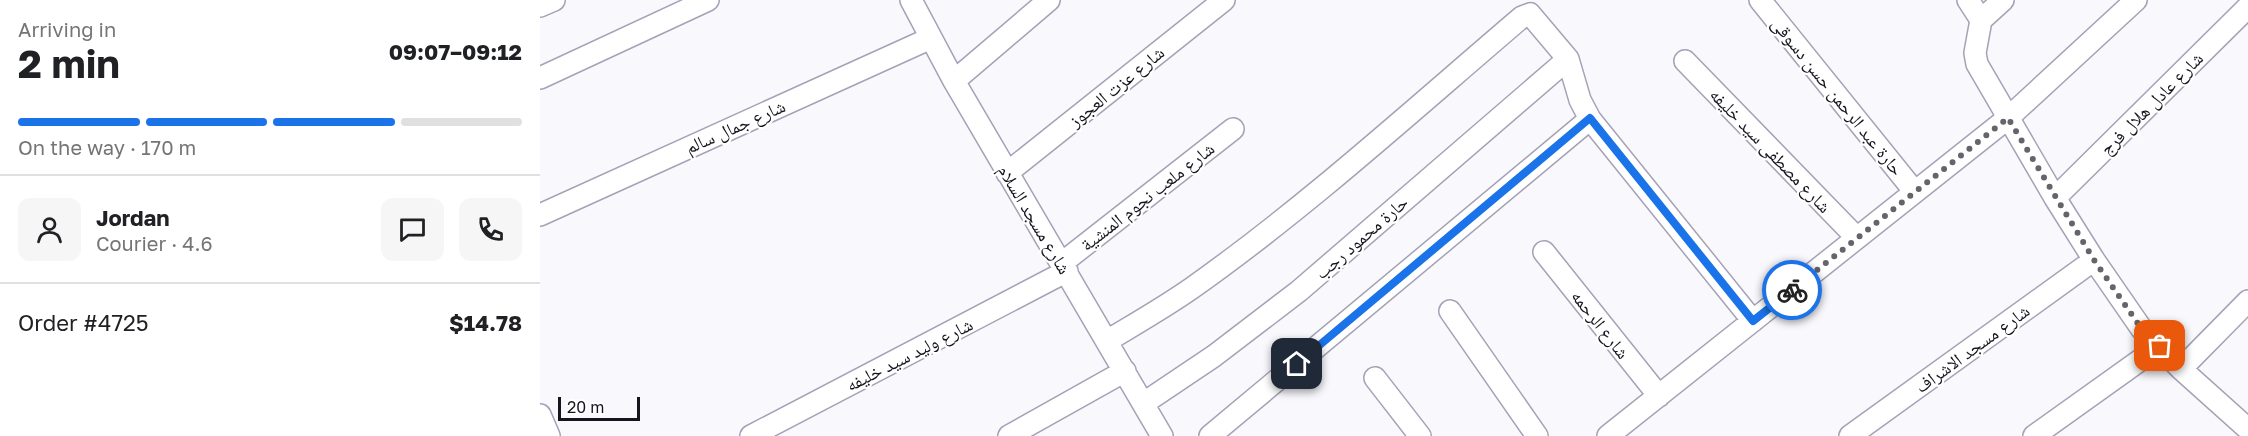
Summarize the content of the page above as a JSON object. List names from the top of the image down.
{
  "streets": {
    "street": [
      "شارع عزت العجوز",
      "حارة عبد الرحمن حسن دسوقى",
      "شارع عادل هلال فرج",
      "شارع جمال سالم",
      "شارع مصطفى سيد خليفه",
      "شارع ملعب نجوم المنشية",
      "شارع مسجد السلام",
      "حارة محمود رجب",
      "شارع الرحمه",
      "شارع مسجد الاشراف",
      "شارع وليد سيد خليفه"
    ]
  },
  "crossings": [
    ["شارع عزت العجوز", "شارع مسجد السلام"],
    ["شارع جمال سالم", "شارع مسجد السلام"],
    ["شارع ملعب نجوم المنشية", "شارع مسجد السلام"],
    ["شارع ملعب نجوم المنشية", "شارع وليد سيد خليفه"],
    ["شارع مسجد السلام", "حارة محمود رجب"],
    ["شارع مسجد السلام", "شارع وليد سيد خليفه"]
  ],
  "scale_bar": "20 m",
  "page": {
    "heading": ["2 min", "Arriving in", "09:07–09:12"],
    "panel": [
      "Jordan",
      "Courier · 4.6",
      "Order #4725",
      "$14.78"
    ],
    "bar": "On the way · 170 m",
    "scale": "20 m"
  }
}
